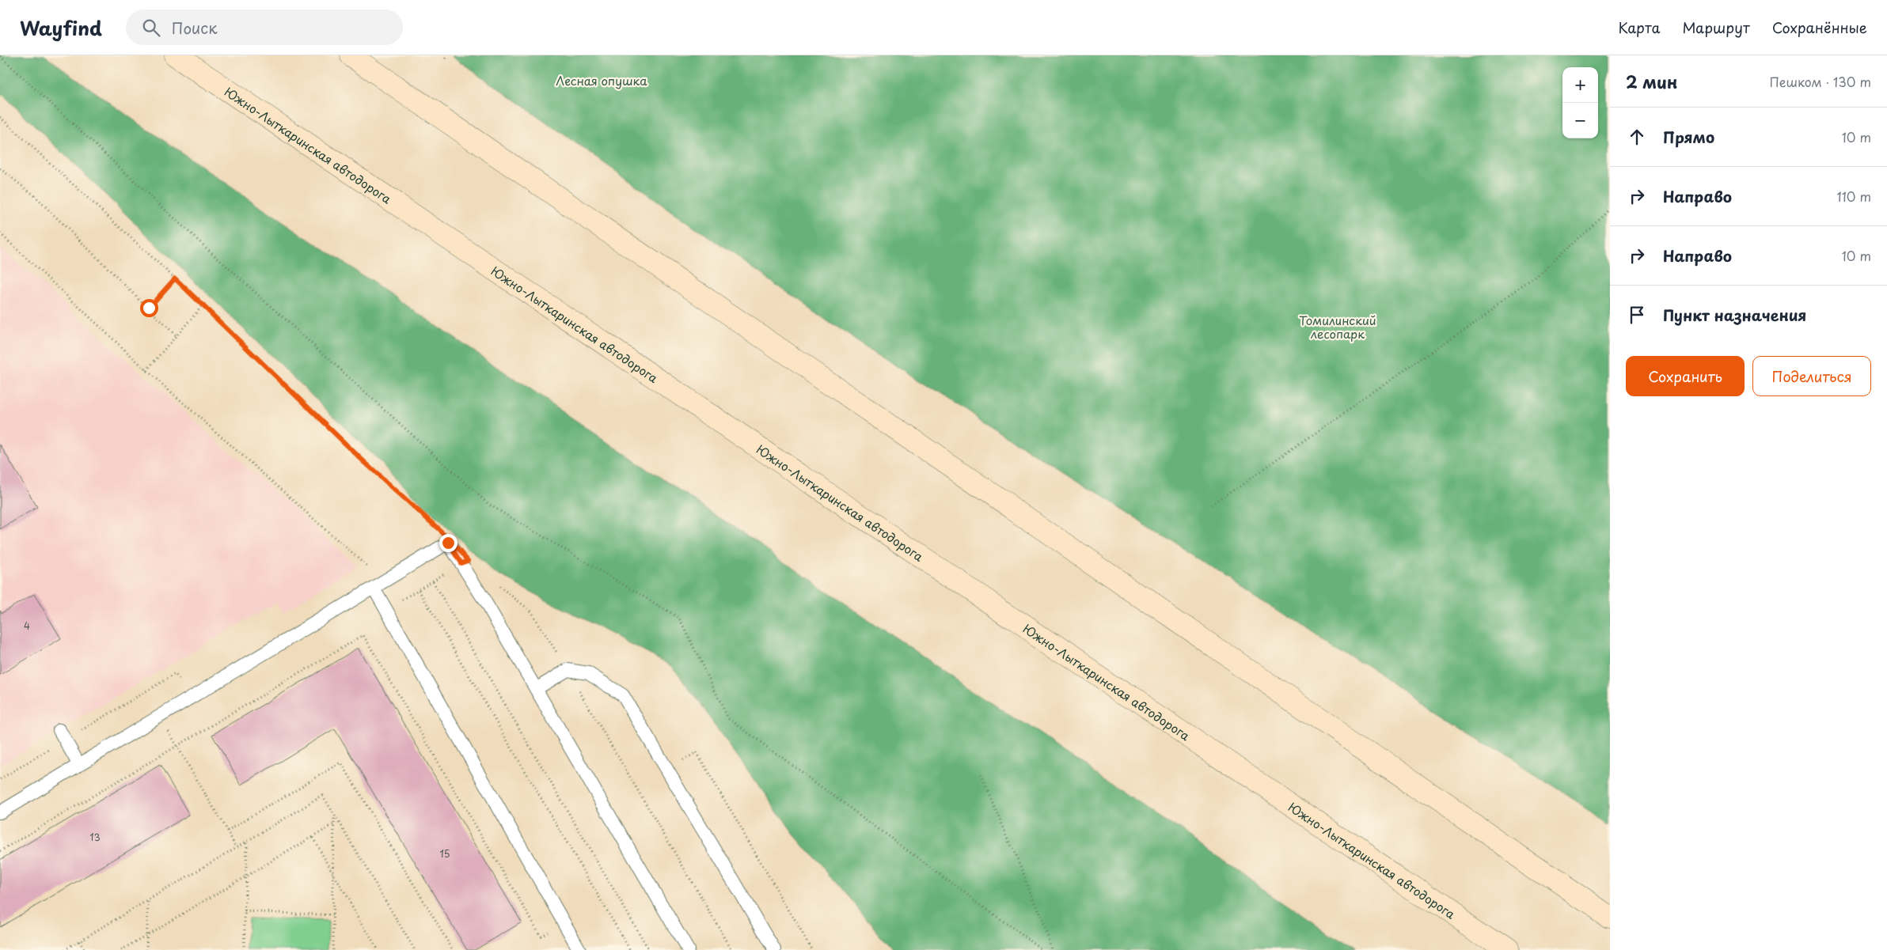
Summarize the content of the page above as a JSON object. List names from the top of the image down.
{
  "streets": {
    "main road": ["Южно-Лыткаринская автодорога"]
  },
  "parks": ["Лесная опушка", "Томилинский лесопарк"],
  "house_numbers": ["4", "13", "15"],
  "page": {
    "header": "Wayfind",
    "search": "Поиск",
    "nav": ["Карта", "Маршрут", "Сохранённые"],
    "heading": ["2 мин", "Пешком · 130 m"],
    "map_buttons": ["+", "−"],
    "list": [
      ["Прямо", "10 m"],
      ["Направо", "110 m"],
      ["Направо", "10 m"],
      "Пункт назначения"
    ],
    "buttons": ["Сохранить", "Поделиться"]
  }
}
